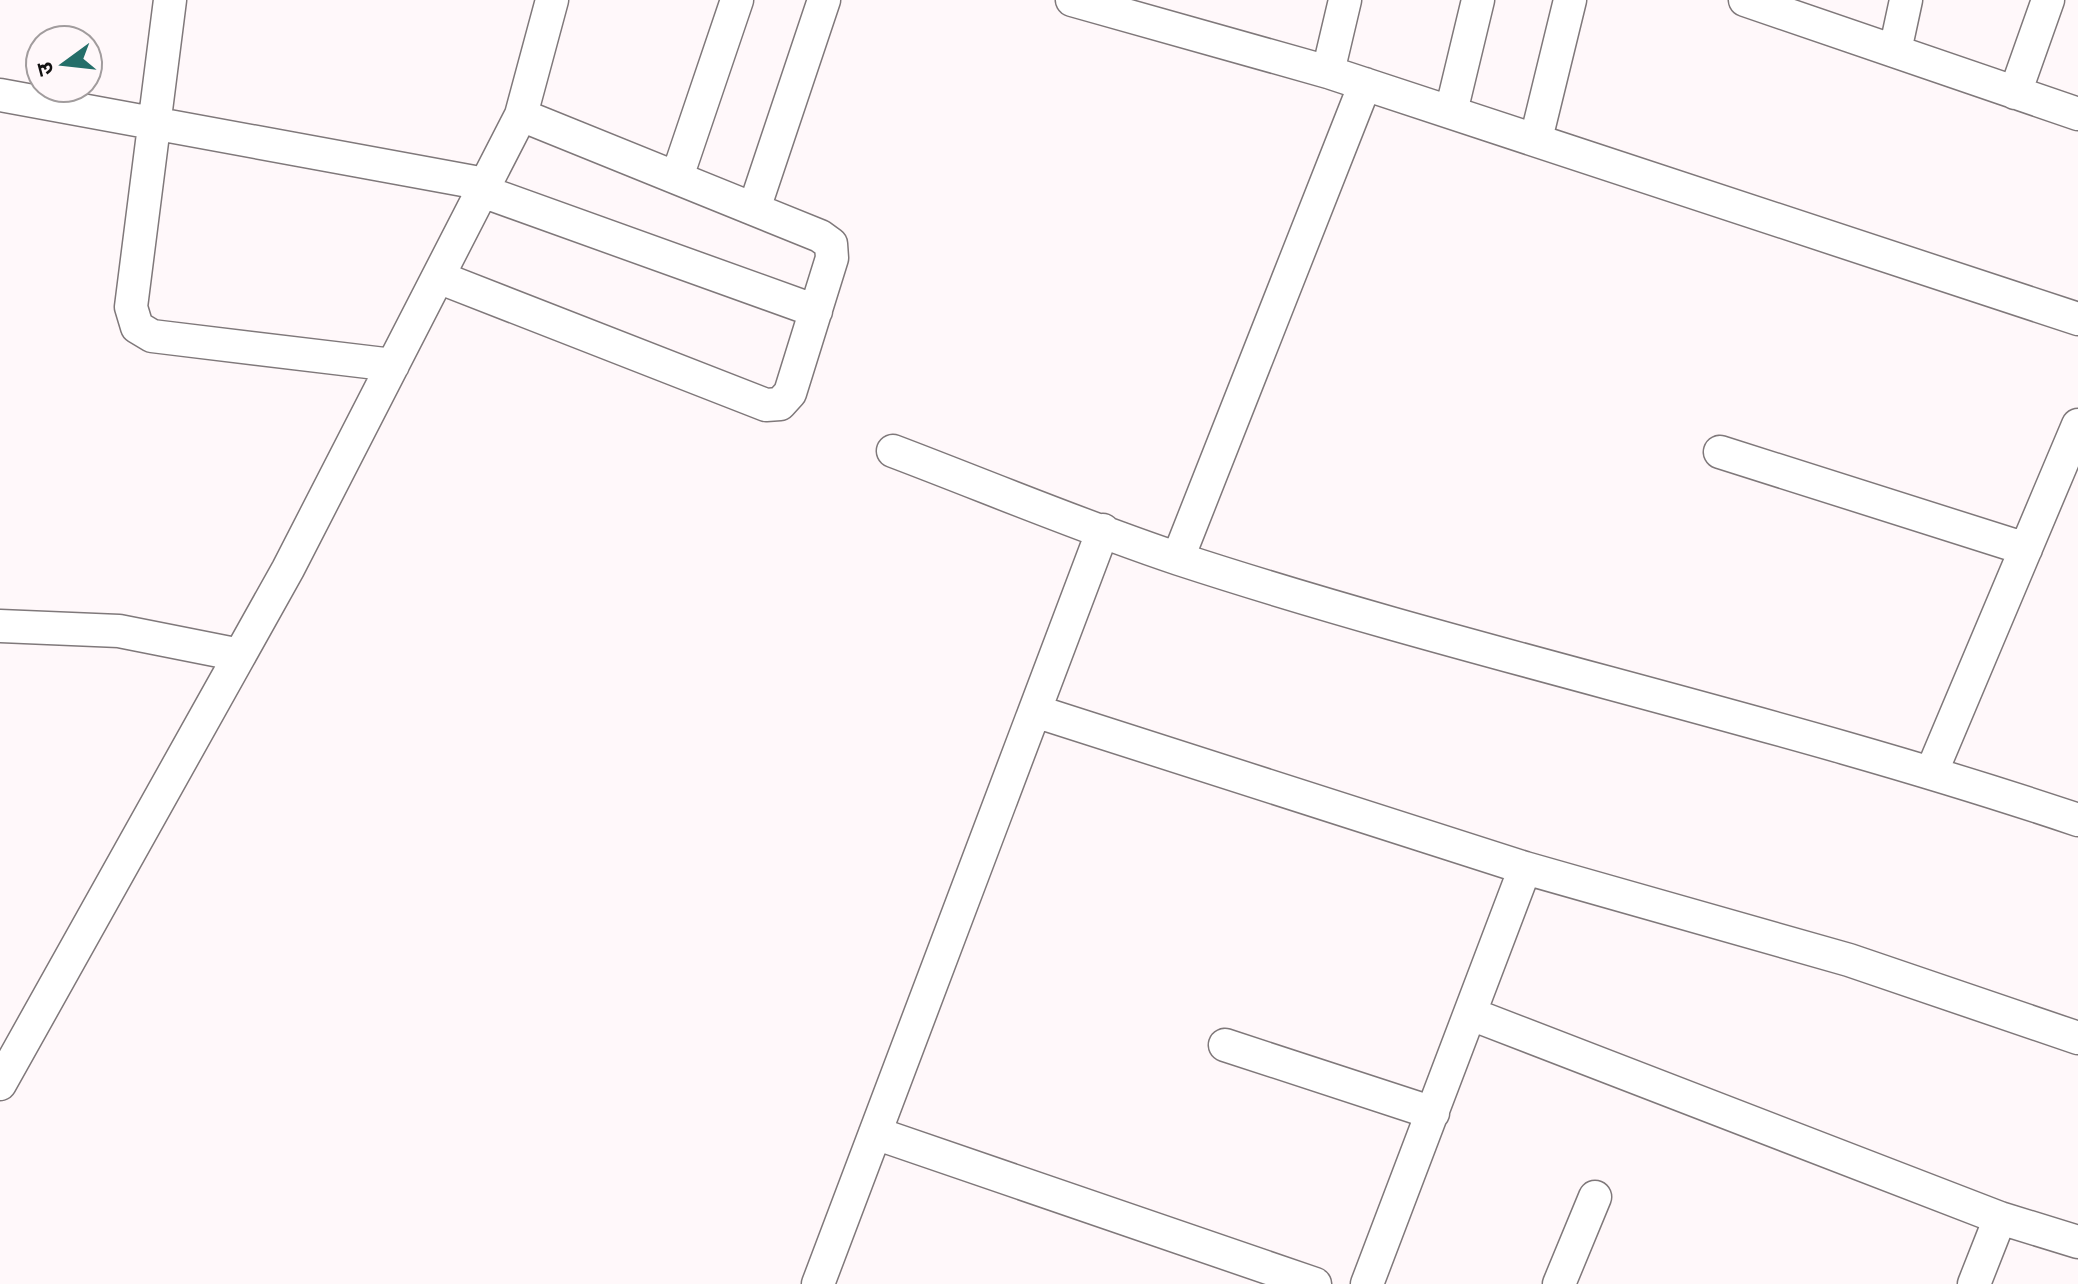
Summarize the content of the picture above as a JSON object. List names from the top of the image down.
{
  "north": "left"
}
